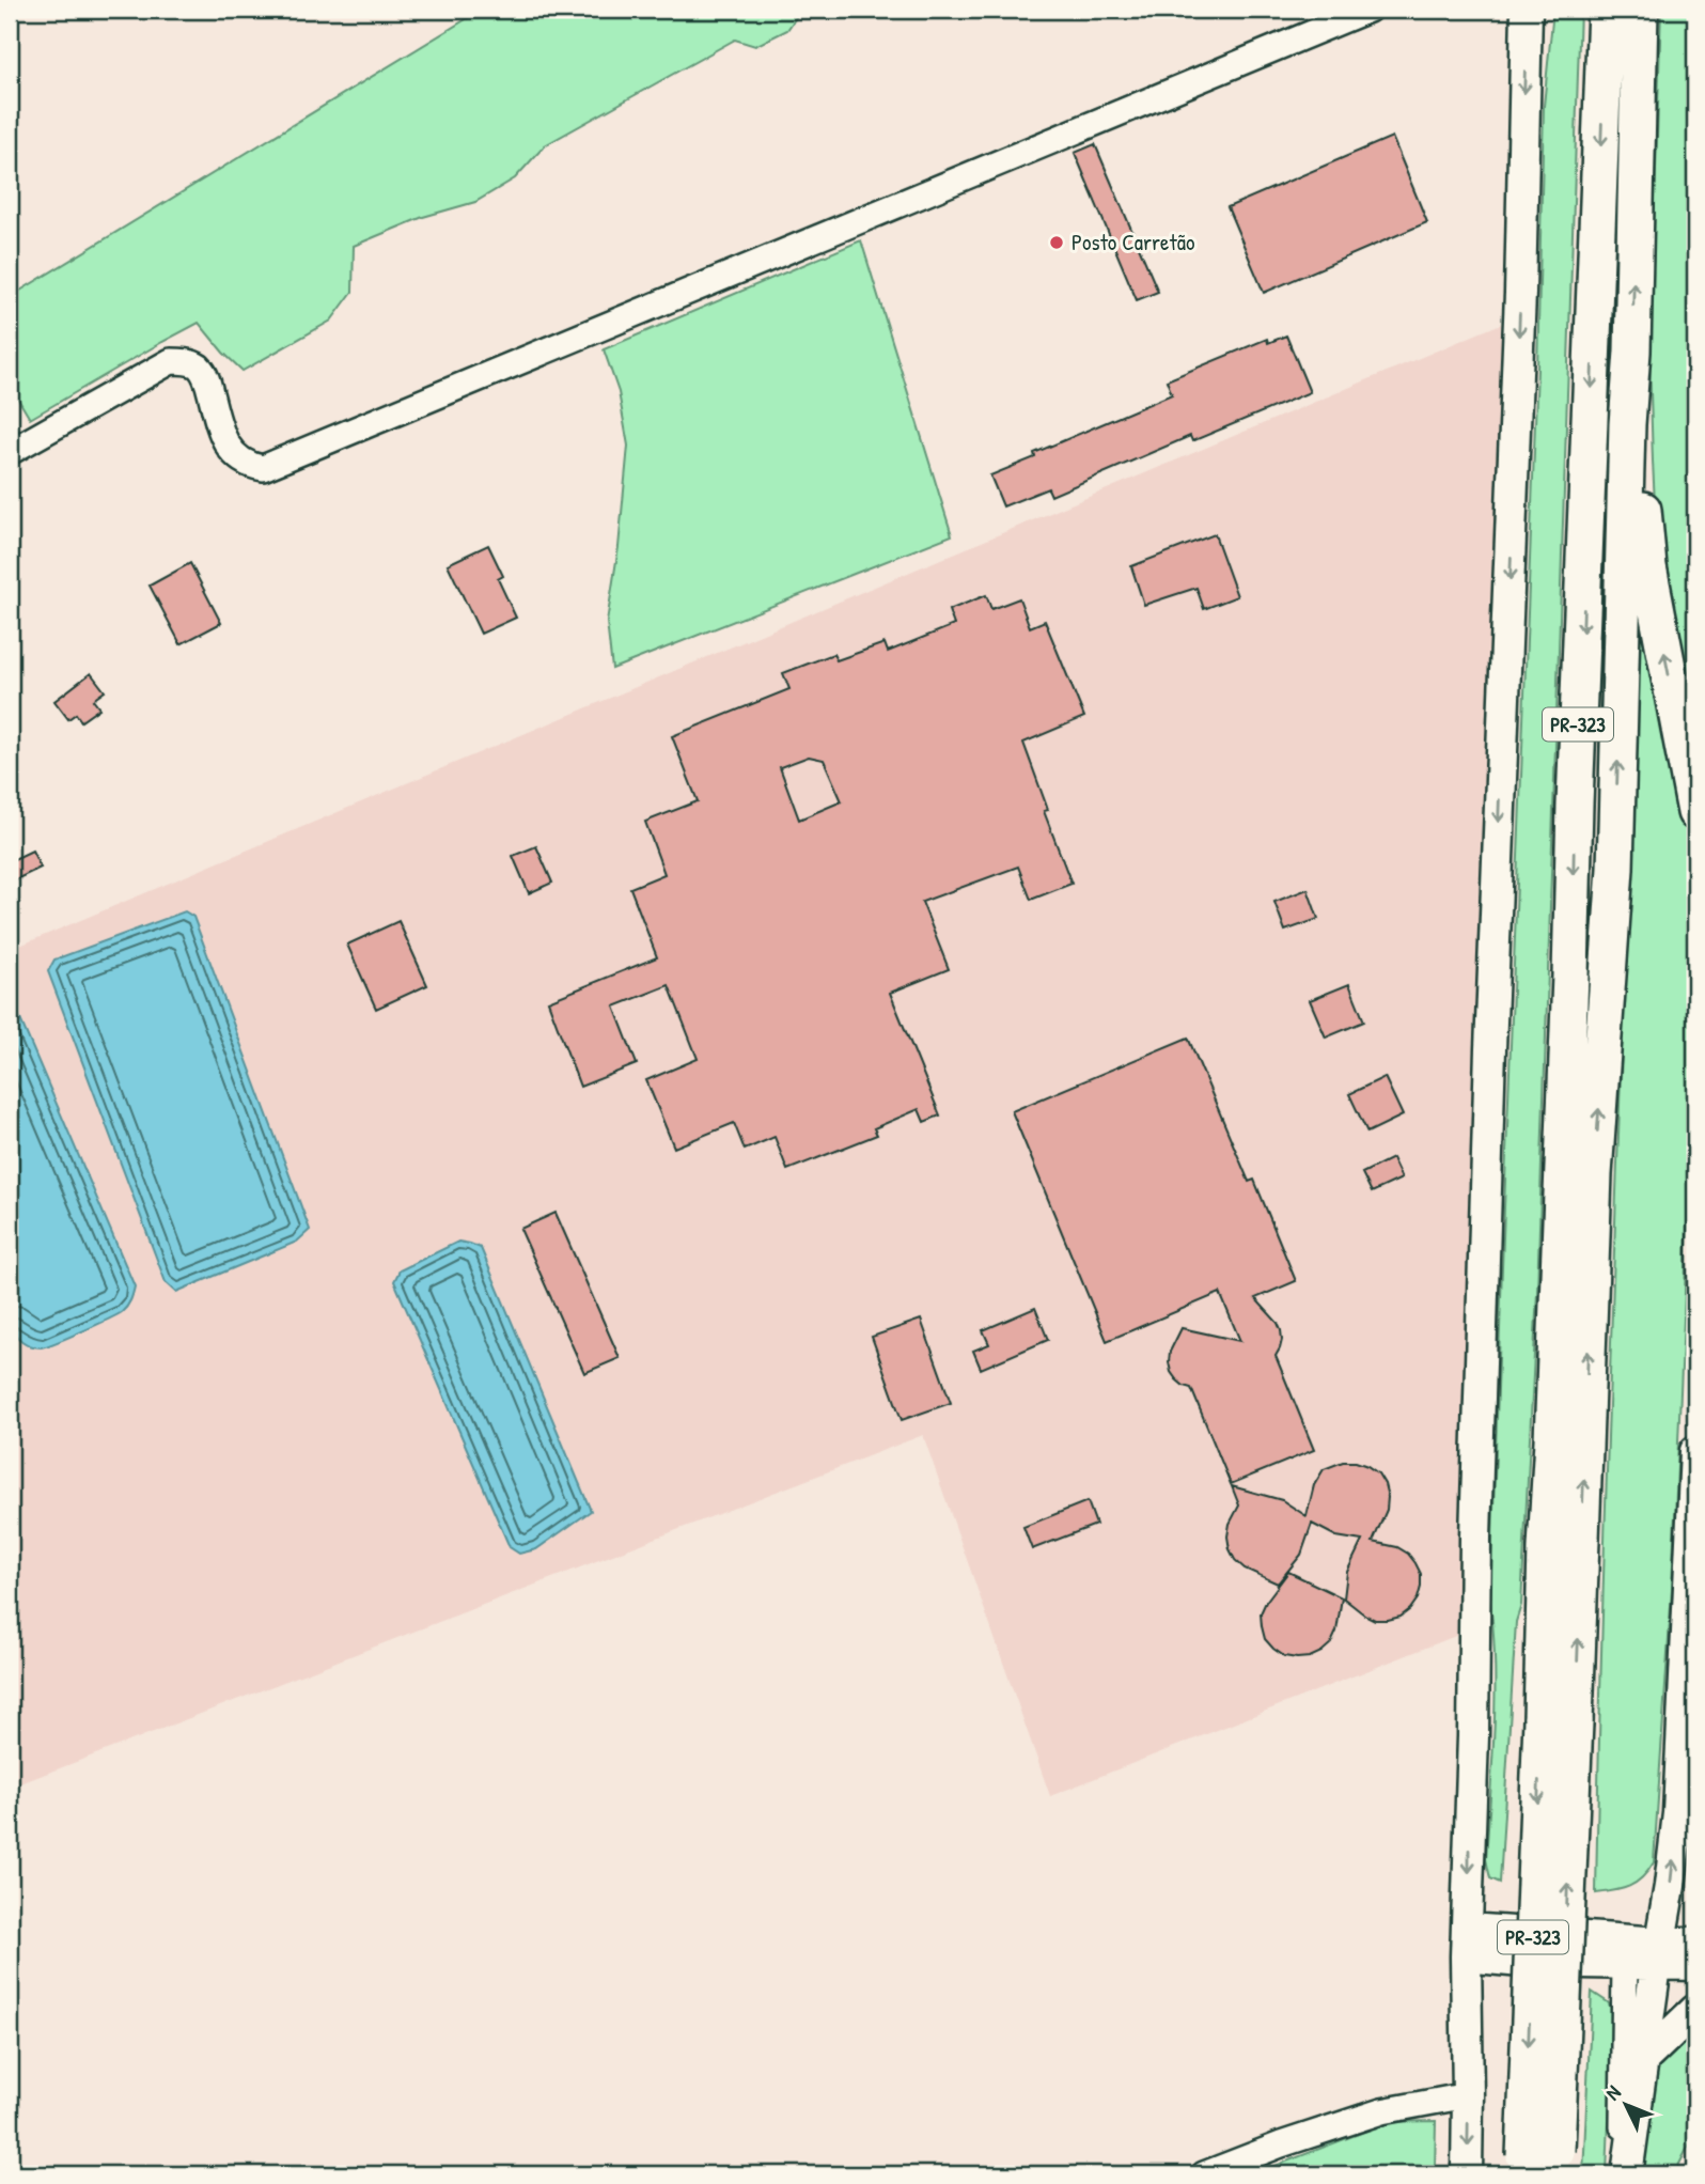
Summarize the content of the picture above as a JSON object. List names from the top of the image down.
{
  "streets": {
    "highway": ["PR-323"]
  },
  "places": ["Posto Carretão"],
  "north": "top left"
}
